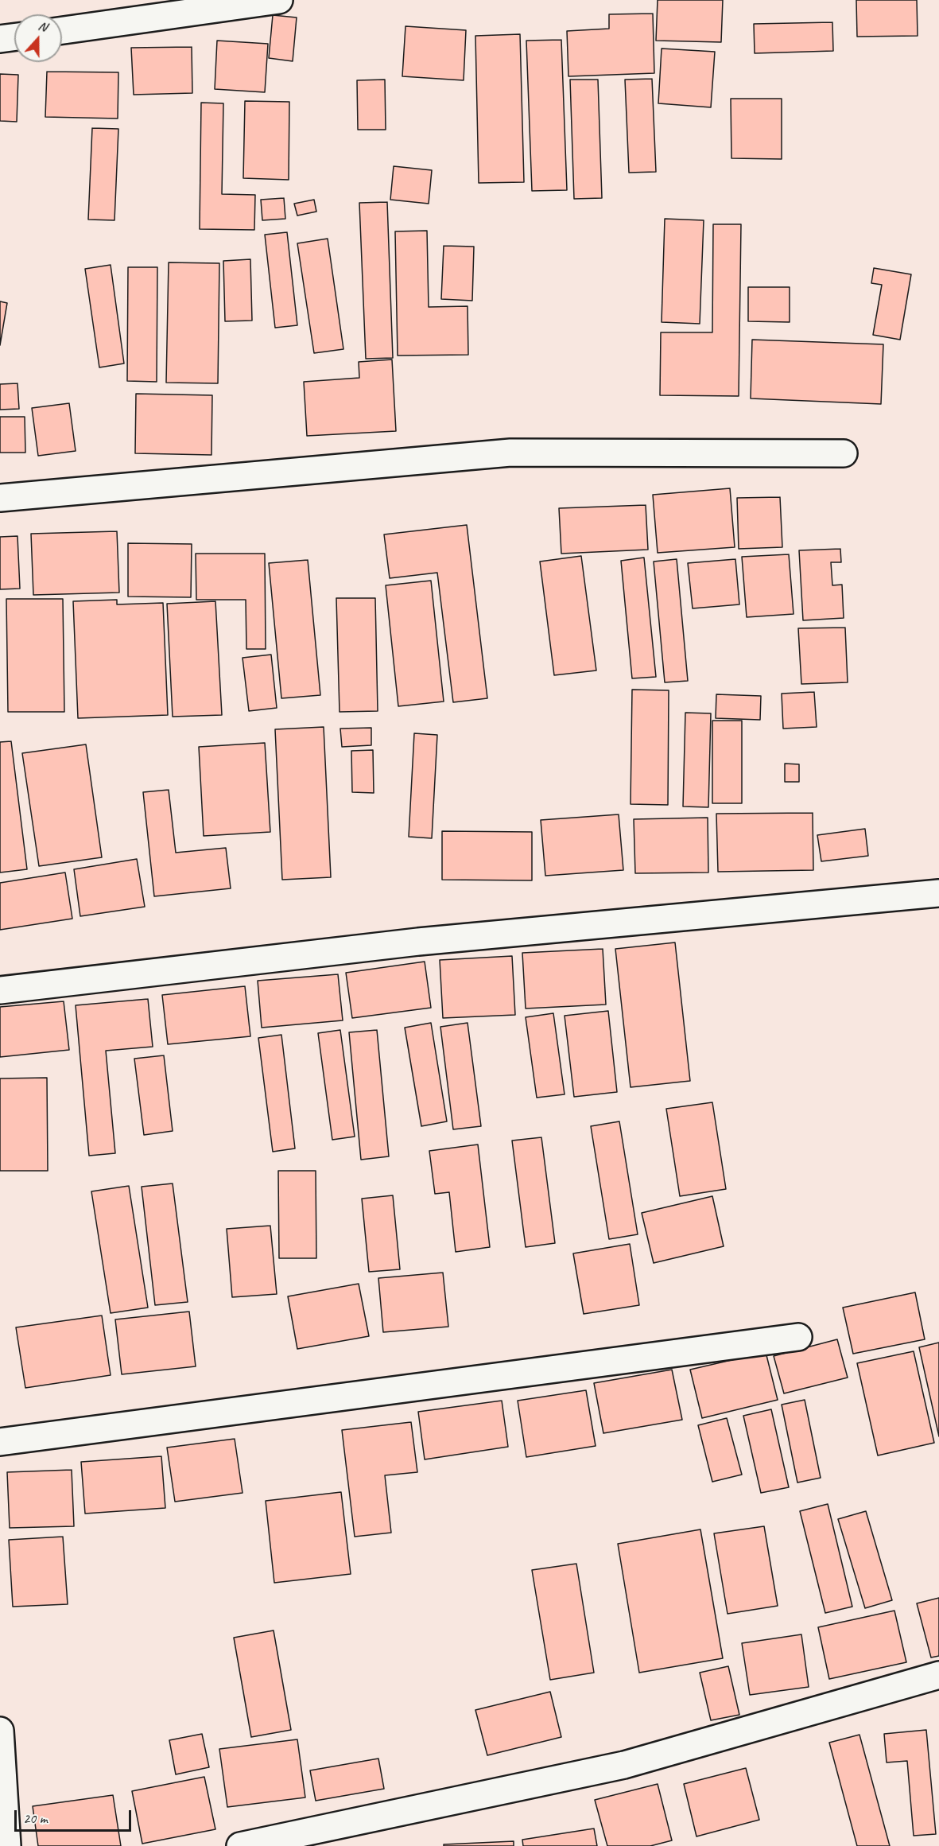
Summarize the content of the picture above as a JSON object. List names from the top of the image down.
{
  "scale_bar": "20 m",
  "north": "top"
}
